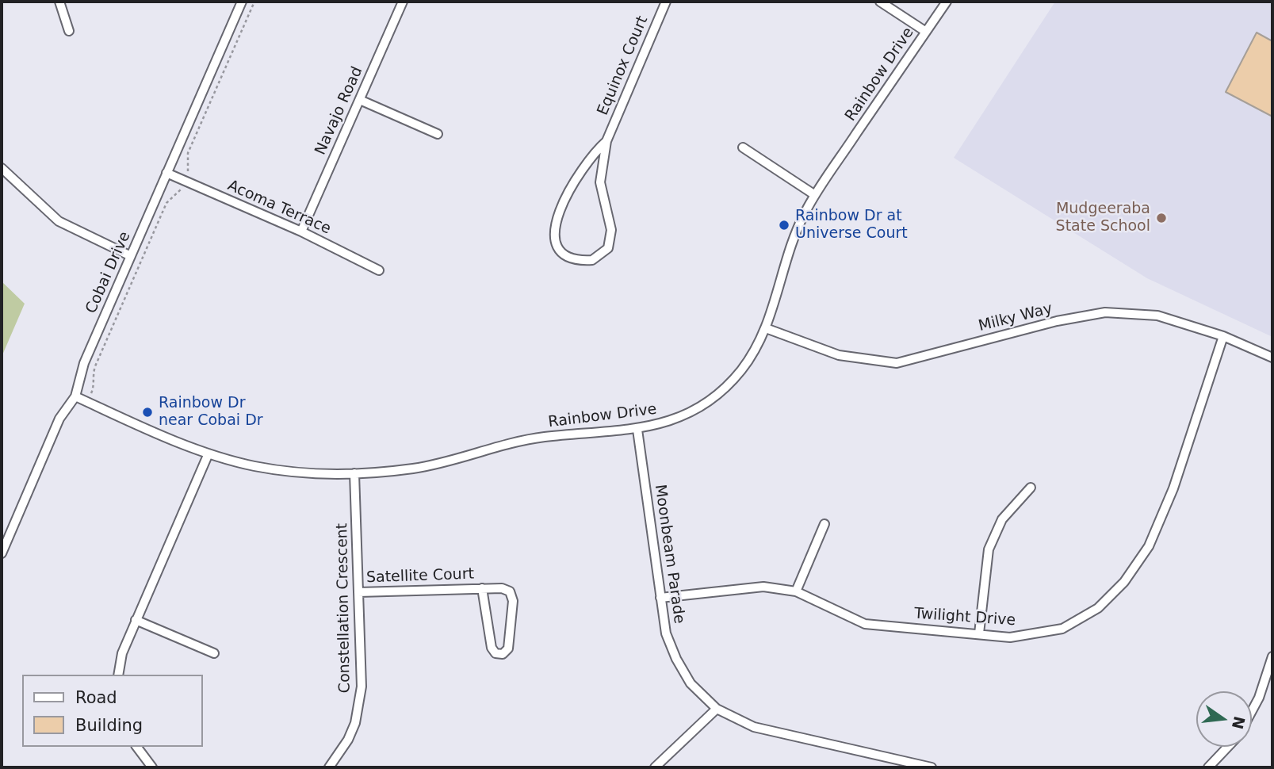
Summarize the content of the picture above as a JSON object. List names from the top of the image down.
{
  "streets": {
    "street": [
      "Equinox Court",
      "Rainbow Drive",
      "Navajo Road",
      "Acoma Terrace",
      "Cobai Drive",
      "Milky Way",
      "Moonbeam Parade",
      "Satellite Court",
      "Constellation Crescent",
      "Twilight Drive"
    ]
  },
  "crossings": [
    ["Rainbow Drive", "Cobai Drive"],
    ["Rainbow Drive", "Milky Way"],
    ["Rainbow Drive", "Moonbeam Parade"],
    ["Rainbow Drive", "Constellation Crescent"],
    ["Navajo Road", "Acoma Terrace"],
    ["Acoma Terrace", "Cobai Drive"],
    ["Milky Way", "Twilight Drive"],
    ["Moonbeam Parade", "Twilight Drive"],
    ["Satellite Court", "Constellation Crescent"]
  ],
  "places": ["Mudgeeraba State School", "Rainbow Dr at Universe Court", "Rainbow Dr near Cobai Dr"],
  "legend": ["Road", "Building"],
  "north": "right"
}
